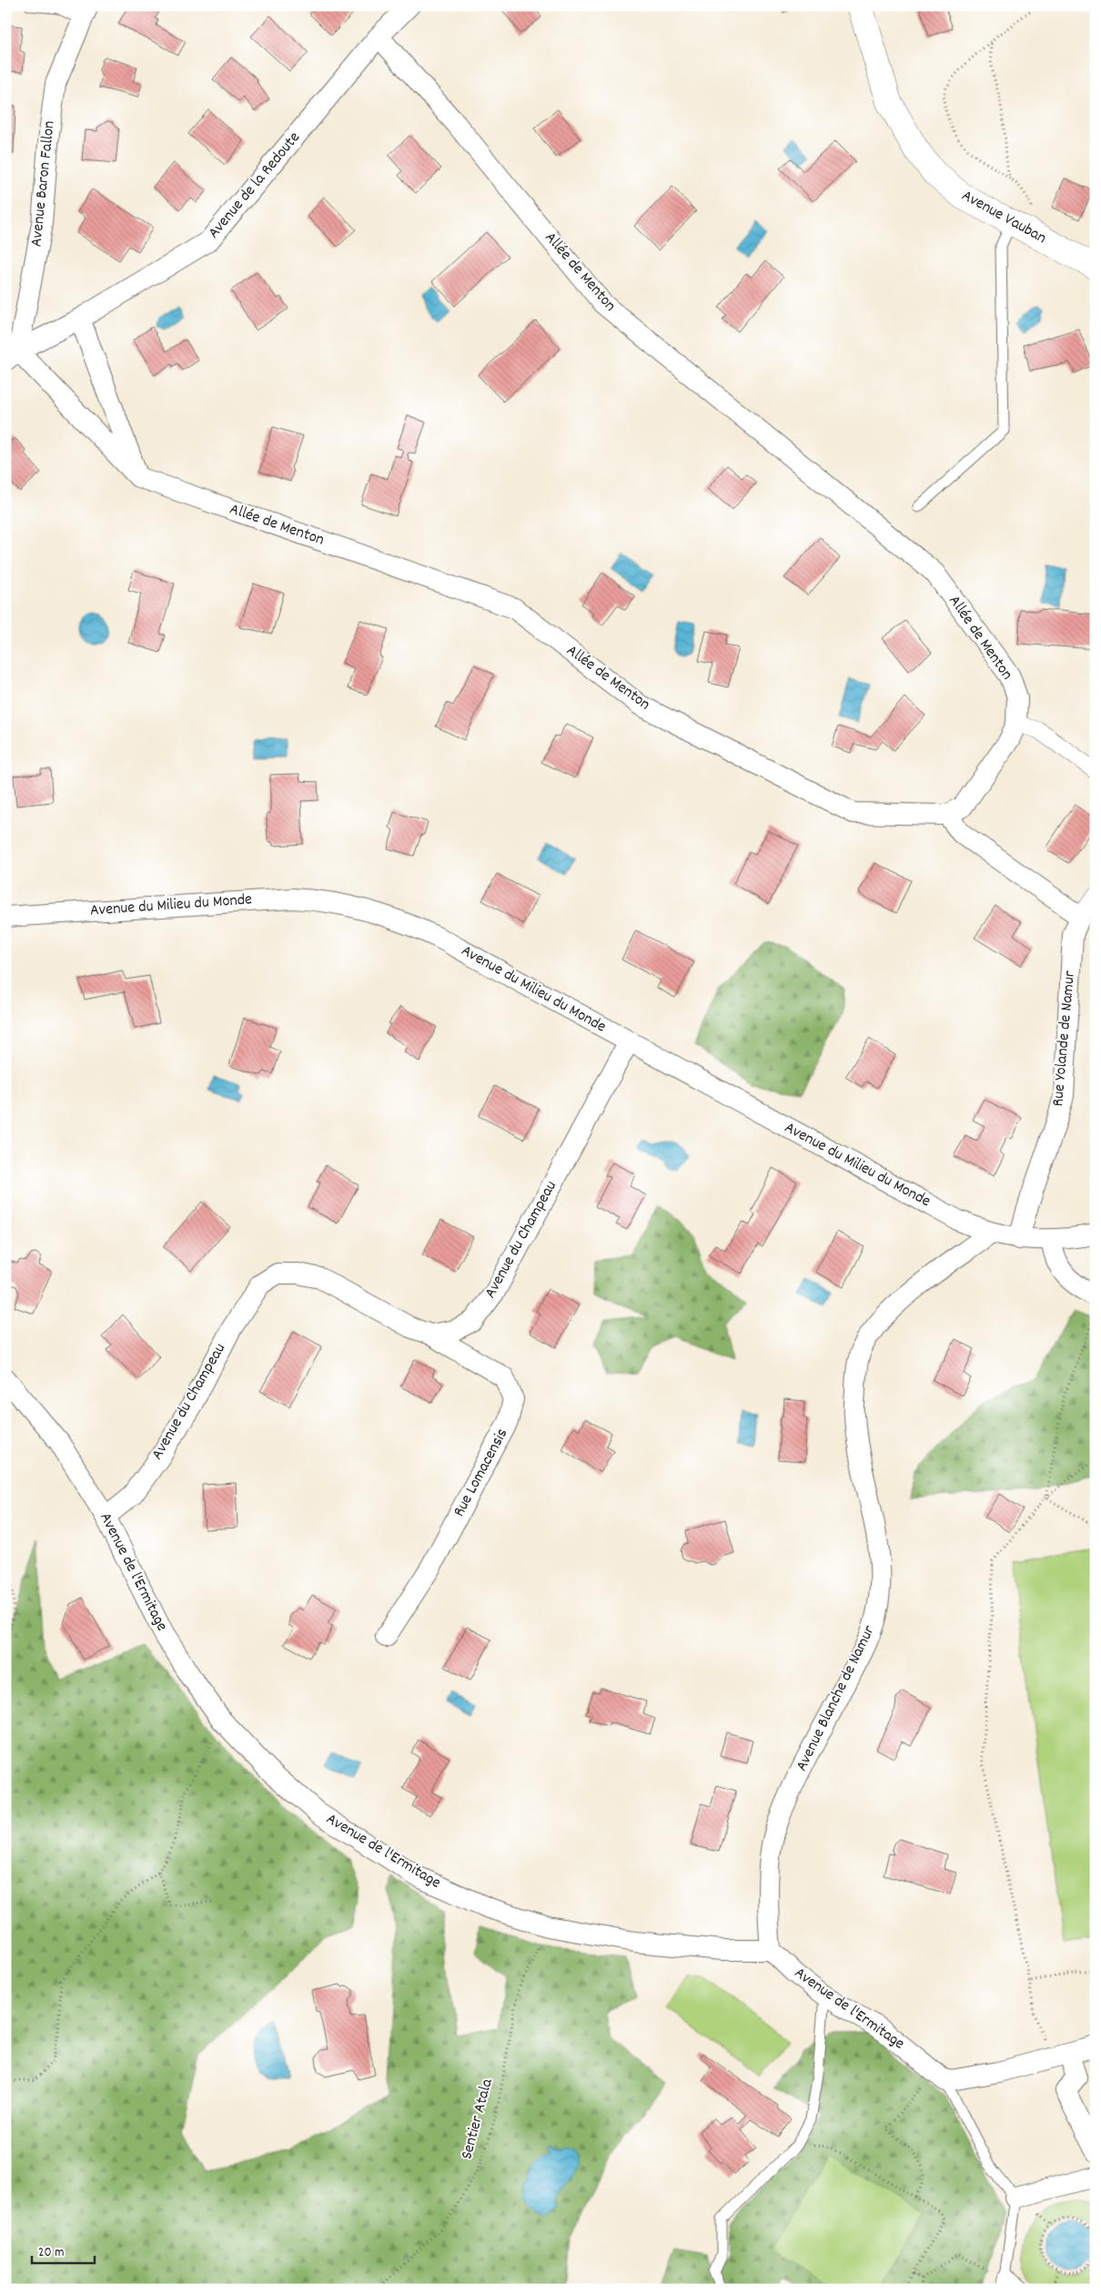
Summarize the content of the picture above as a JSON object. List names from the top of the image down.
{
  "streets": {
    "main road": ["Avenue Vauban"],
    "street": [
      "Avenue Baron Fallon",
      "Avenue de la Redoute",
      "Allée de Menton",
      "Avenue du Milieu du Monde",
      "Rue Yolande de Namur",
      "Avenue du Champeau",
      "Rue Lomacensis",
      "Avenue de l'Ermitage",
      "Avenue Blanche de Namur"
    ],
    "path": ["Sentier Atala"]
  },
  "crossings": [
    ["Avenue Baron Fallon", "Avenue de la Redoute"],
    ["Avenue Baron Fallon", "Allée de Menton"],
    ["Avenue de la Redoute", "Allée de Menton"],
    ["Avenue du Milieu du Monde", "Rue Yolande de Namur"],
    ["Avenue du Milieu du Monde", "Avenue du Champeau"],
    ["Avenue du Milieu du Monde", "Avenue Blanche de Namur"],
    ["Avenue du Champeau", "Rue Lomacensis"],
    ["Avenue du Champeau", "Avenue de l'Ermitage"],
    ["Avenue de l'Ermitage", "Avenue Blanche de Namur"],
    ["Avenue de l'Ermitage", "Sentier Atala"]
  ],
  "scale_bar": "20 m"
}
